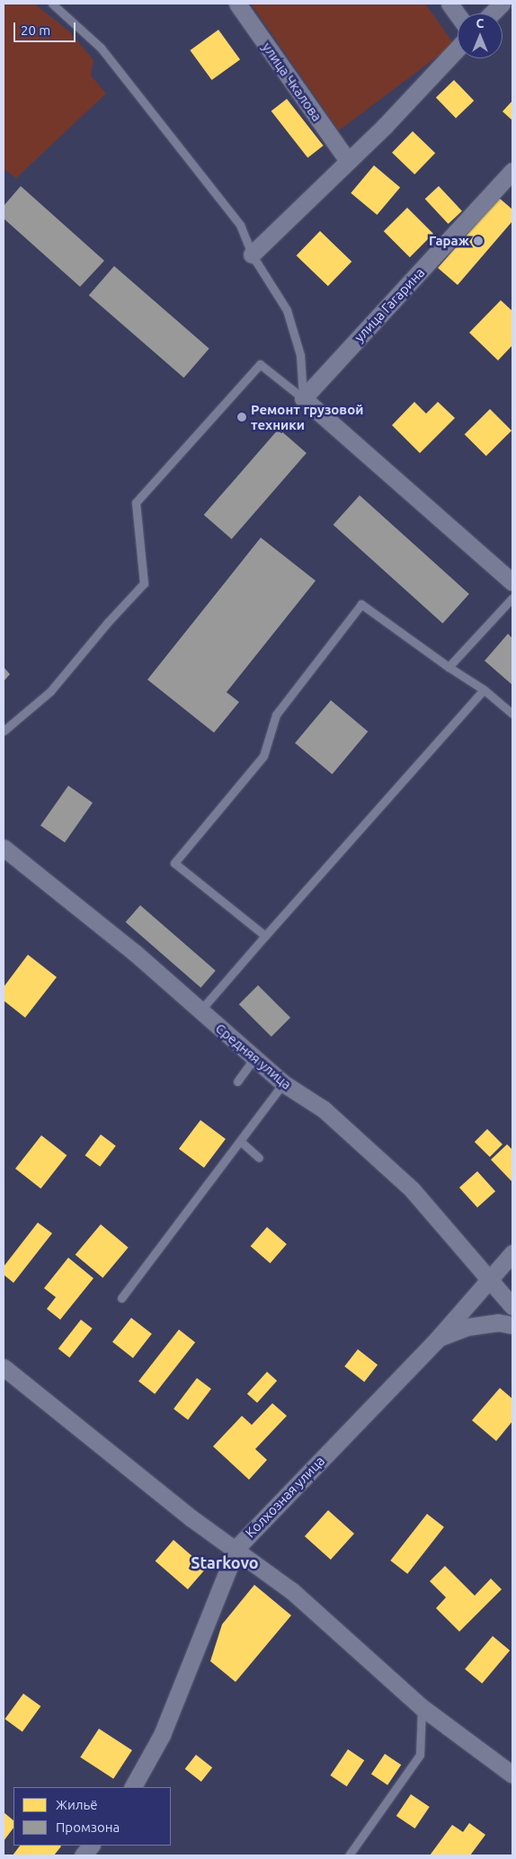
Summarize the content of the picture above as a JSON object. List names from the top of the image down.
{
  "streets": {
    "street": [
      "улица Чкалова",
      "улица Гагарина",
      "Средняя улица",
      "Колхозная улица"
    ]
  },
  "crossings": [
    ["Средняя улица", "Колхозная улица"]
  ],
  "districts": ["Starkovo"],
  "places": ["Гараж", "Ремонт грузовой техники"],
  "legend": ["Жильё", "Промзона"],
  "scale_bar": "20 m",
  "north": "top"
}
